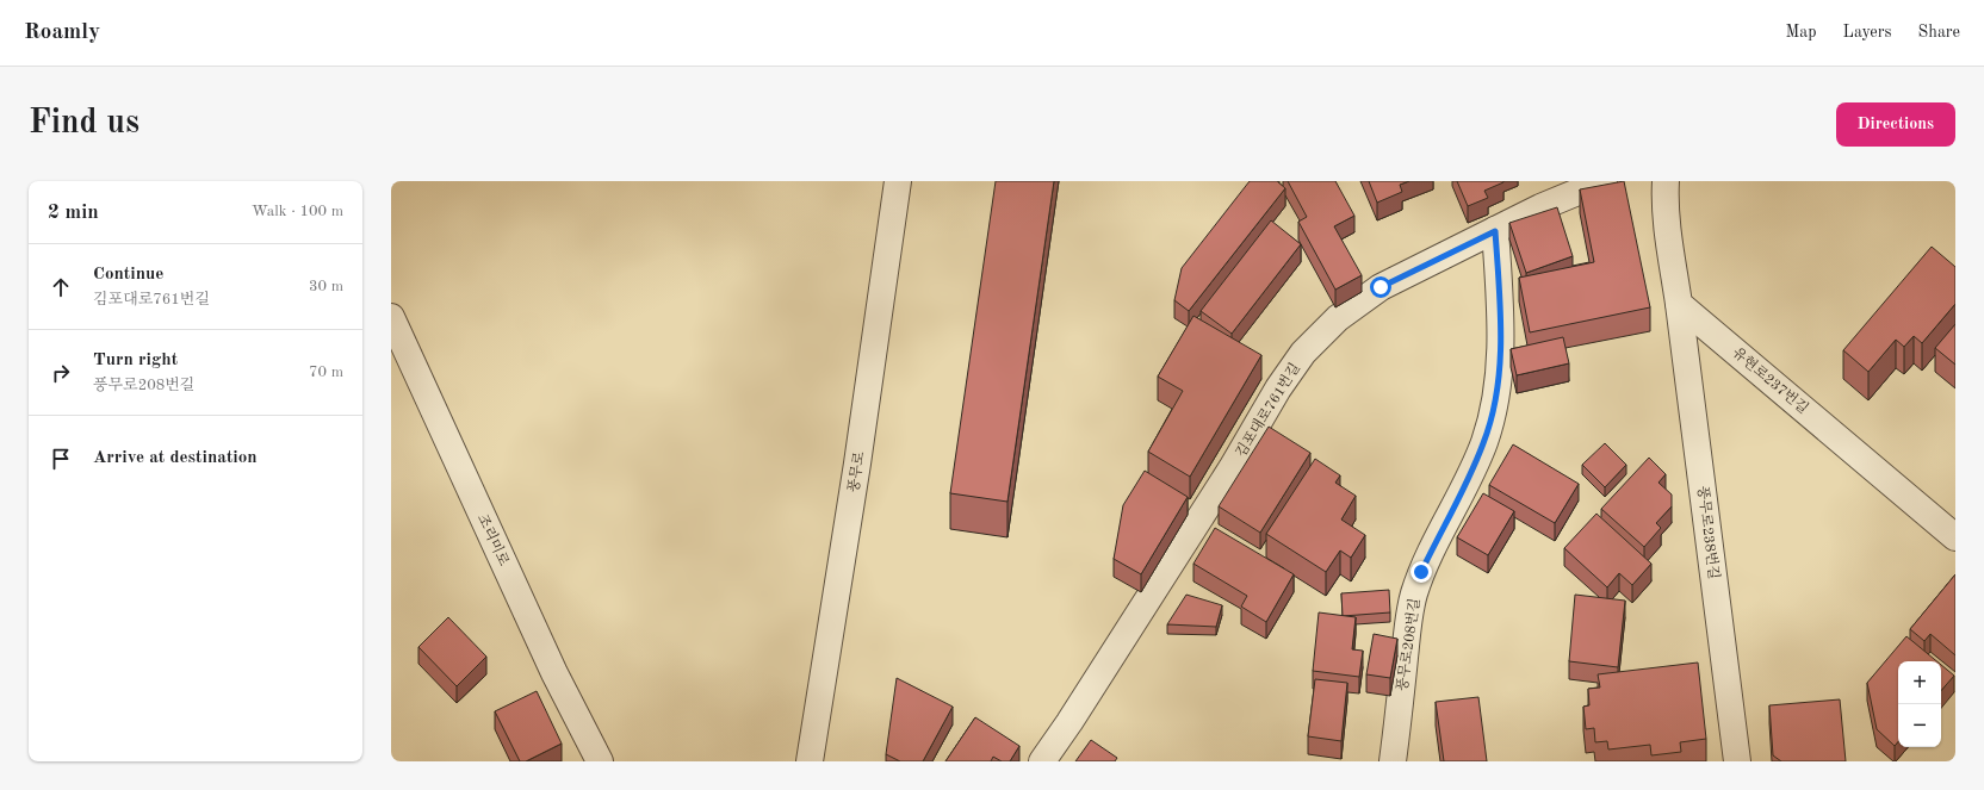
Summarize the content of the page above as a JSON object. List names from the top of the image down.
{
  "streets": {
    "street": [
      "유현로237번길",
      "김포대로761번길",
      "풍무로",
      "풍무로238번길",
      "조리미로",
      "풍무로208번길"
    ]
  },
  "crossings": [
    ["유현로237번길", "풍무로238번길"],
    ["김포대로761번길", "풍무로208번길"]
  ],
  "page": {
    "header": "Roamly",
    "nav": ["Map", "Layers", "Share"],
    "buttons": "Directions",
    "title": "Find us",
    "heading": ["2 min", "Walk · 100 m"],
    "list": [
      ["Continue", "김포대로761번길", "30 m"],
      ["Turn right", "풍무로208번길", "70 m"],
      "Arrive at destination"
    ],
    "map_buttons": ["+", "−"]
  }
}
